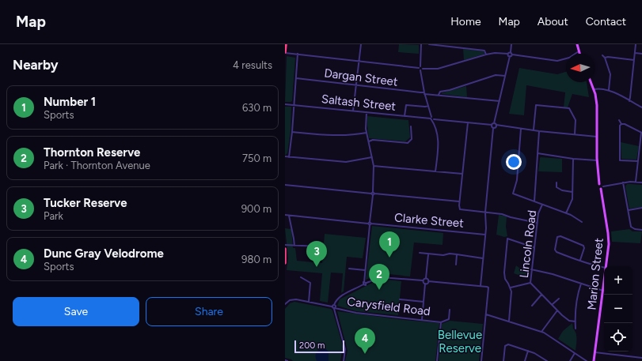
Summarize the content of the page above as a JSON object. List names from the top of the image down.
{
  "streets": {
    "main road": ["Marion Street"],
    "street": [
      "Dargan Street",
      "Saltash Street",
      "Clarke Street",
      "Lincoln Road",
      "Carysfield Road"
    ]
  },
  "parks": ["Bellevue Reserve"],
  "scale_bar": "200 m",
  "north": "left",
  "page": {
    "header": "Map",
    "nav": [
      "Home",
      "Map",
      "About",
      "Contact"
    ],
    "heading": ["Nearby", "4 results"],
    "list": [
      {
        "mark": "1",
        "name": "Number 1",
        "note": "Sports",
        "value": "630 m"
      },
      {
        "mark": "2",
        "name": "Thornton Reserve",
        "note": "Park · Thornton Avenue",
        "value": "750 m"
      },
      {
        "mark": "3",
        "name": "Tucker Reserve",
        "note": "Park",
        "value": "900 m"
      },
      {
        "mark": "4",
        "name": "Dunc Gray Velodrome",
        "note": "Sports",
        "value": "980 m"
      }
    ],
    "pins": [
      "1",
      "3",
      "2",
      "4"
    ],
    "map_buttons": ["+", "−"],
    "buttons": ["Save", "Share"],
    "scale": "200 m"
  }
}
